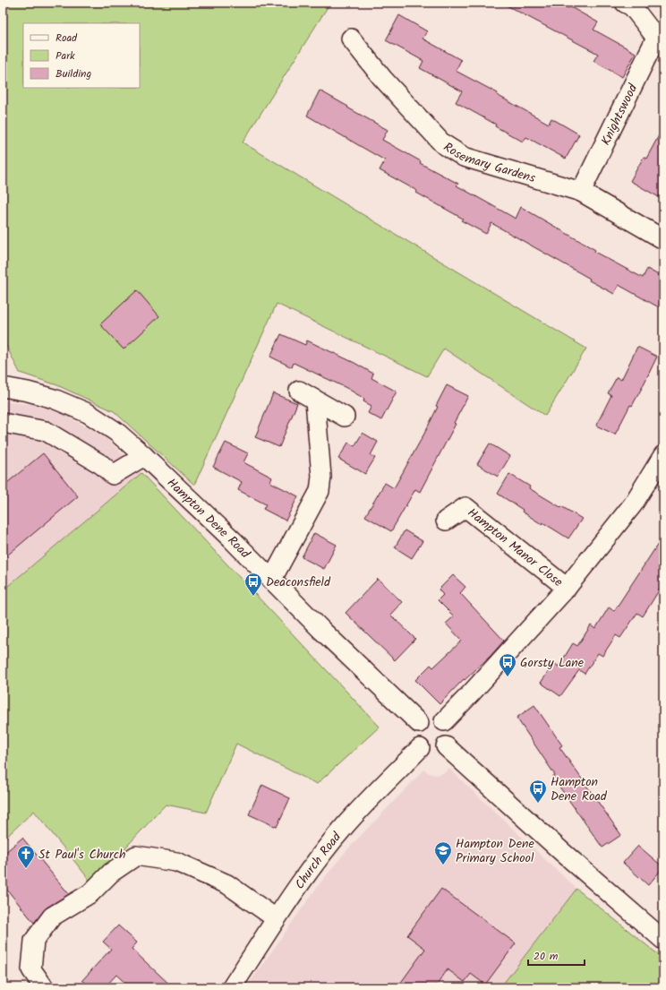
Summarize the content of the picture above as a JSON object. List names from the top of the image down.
{
  "streets": {
    "street": [
      "Knightswood",
      "Rosemary Gardens",
      "Hampton Dene Road",
      "Hampton Manor Close",
      "Church Road"
    ]
  },
  "crossings": [
    ["Knightswood", "Rosemary Gardens"],
    ["Hampton Dene Road", "Church Road"]
  ],
  "places": {
    "bus stop": ["Deaconsfield", "Gorsty Lane", "Hampton Dene Road"],
    "school or university": ["Hampton Dene Primary School"],
    "church": ["St Paul's Church"]
  },
  "legend": ["Road", "Park", "Building"],
  "scale_bar": "20 m"
}
